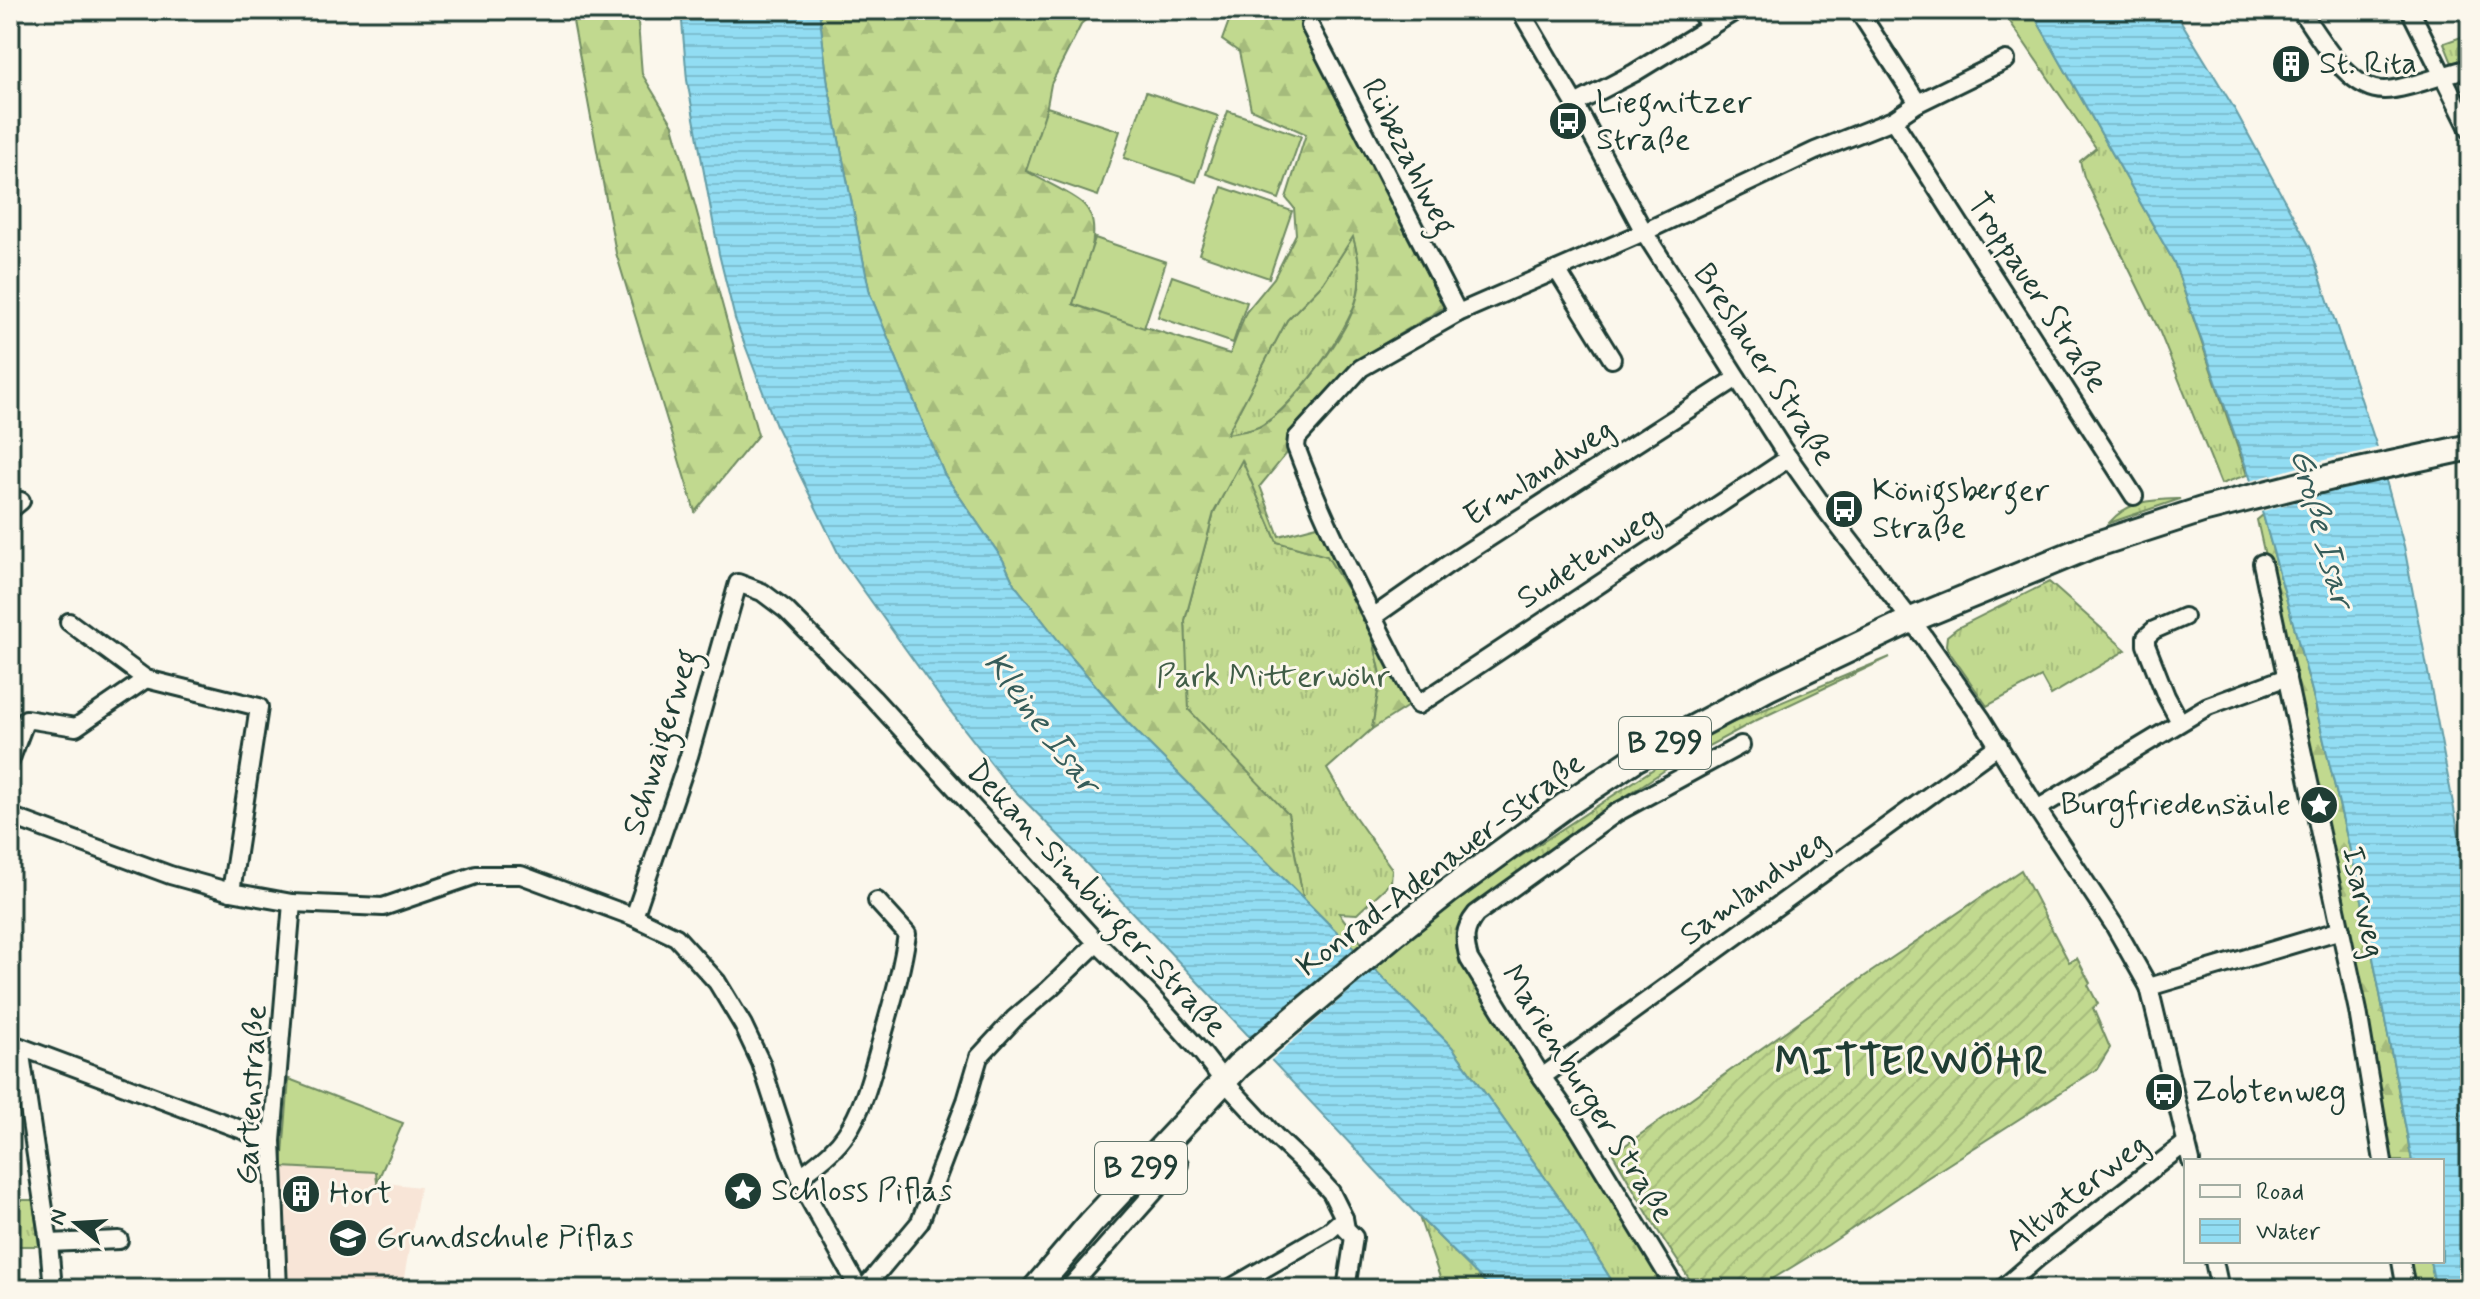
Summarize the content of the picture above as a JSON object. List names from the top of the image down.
{
  "streets": {
    "main road": ["B 299", "Konrad-Adenauer-Straße"],
    "street": [
      "Rübezahlweg",
      "Troppauer Straße",
      "Breslauer Straße",
      "Ermlandweg",
      "Sudetenweg",
      "Schwaigerweg",
      "Samlandweg",
      "Dekan-Simbürger-Straße",
      "Isarweg",
      "Marienburger Straße",
      "Gartenstraße",
      "Altvaterweg"
    ]
  },
  "crossings": [
    ["Breslauer Straße", "Ermlandweg"],
    ["Breslauer Straße", "Sudetenweg"],
    ["Breslauer Straße", "Konrad-Adenauer-Straße"],
    ["Breslauer Straße", "Samlandweg"],
    ["Breslauer Straße", "Altvaterweg"],
    ["Ermlandweg", "Sudetenweg"],
    ["Schwaigerweg", "Dekan-Simbürger-Straße"],
    ["Konrad-Adenauer-Straße", "Dekan-Simbürger-Straße"],
    ["Samlandweg", "Marienburger Straße"]
  ],
  "districts": ["MITTERWÖHR"],
  "water": ["Große Isar", "Kleine Isar"],
  "parks": ["Park Mitterwöhr"],
  "places": {
    "building": ["St. Rita", "Hort"],
    "bus stop": ["Liegnitzer Straße", "Königsberger Straße", "Zobtenweg"],
    "place": ["Burgfriedensäule", "Schloss Piflas"],
    "school or university": ["Grundschule Piflas"]
  },
  "legend": ["Road", "Water"],
  "north": "left"
}
